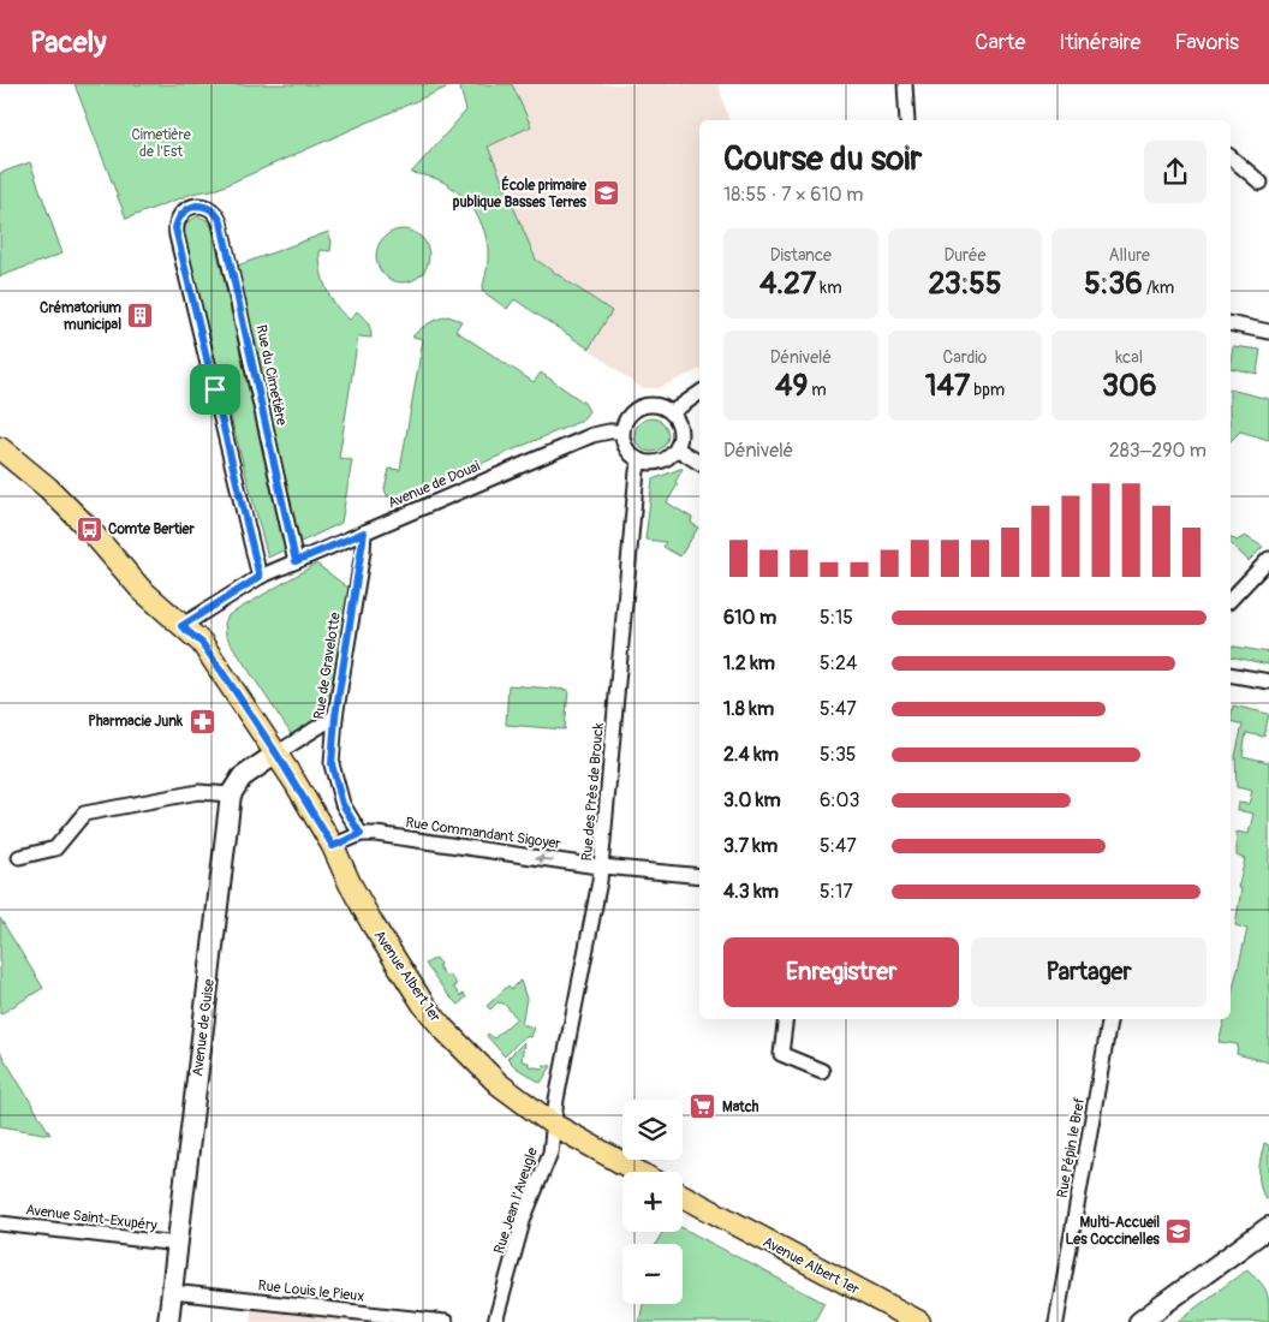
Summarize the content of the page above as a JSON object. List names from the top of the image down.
{
  "streets": {
    "main road": ["Avenue Albert 1er"],
    "street": [
      "Rue du Cimetière",
      "Avenue de Douai",
      "Rue de Gravelotte",
      "Rue des Près de Brouck",
      "Rue Commandant Sigoyer",
      "Avenue de Guise",
      "Rue Pépin le Bref",
      "Rue Jean l'Aveugle",
      "Avenue Saint-Exupéry",
      "Rue Louis le Pieux"
    ]
  },
  "crossings": [
    ["Rue du Cimetière", "Avenue de Douai"],
    ["Avenue de Douai", "Rue de Gravelotte"],
    ["Avenue de Douai", "Rue des Près de Brouck"],
    ["Avenue de Douai", "Avenue Albert 1er"],
    ["Rue de Gravelotte", "Rue Commandant Sigoyer"],
    ["Rue des Près de Brouck", "Rue Commandant Sigoyer"],
    ["Rue des Près de Brouck", "Avenue Albert 1er"],
    ["Rue des Près de Brouck", "Rue Jean l'Aveugle"],
    ["Rue Commandant Sigoyer", "Avenue Albert 1er"],
    ["Avenue Albert 1er", "Rue Jean l'Aveugle"],
    ["Avenue de Guise", "Avenue Saint-Exupéry"],
    ["Avenue de Guise", "Rue Louis le Pieux"]
  ],
  "one_way": ["Rue Commandant Sigoyer"],
  "parks": ["Cimetière de l'Est"],
  "places": {
    "school or university": ["École primaire publique Basses Terres", "Multi-Accueil Les Coccinelles"],
    "building": ["Crématorium municipal"],
    "bus stop": ["Comte Bertier"],
    "pharmacy": ["Pharmacie Junk"],
    "supermarket": ["Match"]
  },
  "page": {
    "header": "Pacely",
    "nav": ["Carte", "Itinéraire", "Favoris"],
    "heading": ["Course du soir", "18:55 · 7 × 610 m"],
    "stats": [
      ["Distance", "4.27 km"],
      ["Durée", "23:55"],
      ["Allure", "5:36 /km"],
      ["Dénivelé", "49 m"],
      ["Cardio", "147 bpm"],
      ["kcal", "306"]
    ],
    "chart": ["Dénivelé", "283–290 m"],
    "list": [
      {
        "name": "610 m",
        "note": "5:15"
      },
      {
        "name": "1.2 km",
        "note": "5:24"
      },
      {
        "name": "1.8 km",
        "note": "5:47"
      },
      {
        "name": "2.4 km",
        "note": "5:35"
      },
      {
        "name": "3.0 km",
        "note": "6:03"
      },
      {
        "name": "3.7 km",
        "note": "5:47"
      },
      {
        "name": "4.3 km",
        "note": "5:17"
      }
    ],
    "buttons": ["Enregistrer", "Partager"],
    "map_buttons": ["+", "−"]
  }
}
